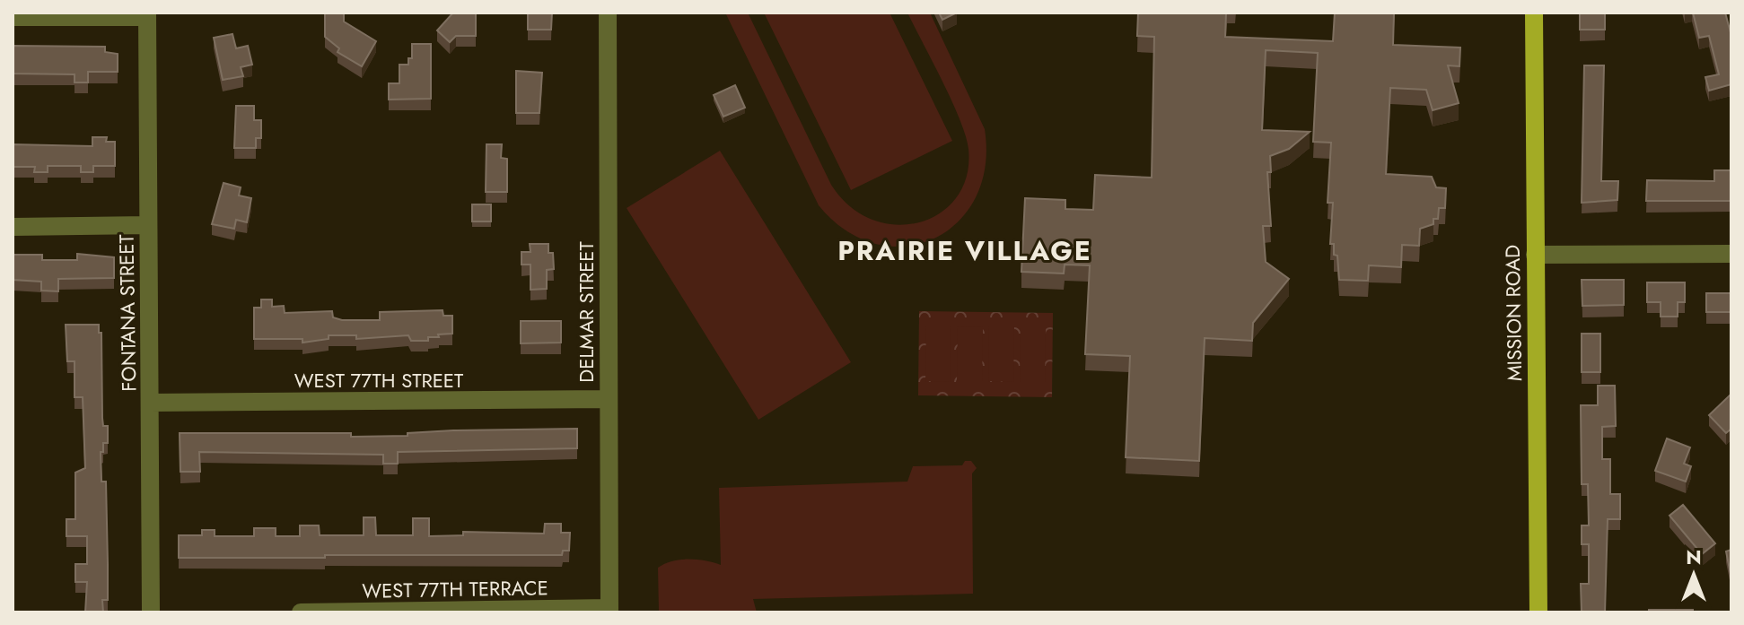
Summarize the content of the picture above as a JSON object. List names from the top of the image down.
{
  "streets": {
    "main road": ["MISSION ROAD"],
    "street": [
      "DELMAR STREET",
      "FONTANA STREET",
      "WEST 77TH STREET",
      "WEST 77TH TERRACE"
    ]
  },
  "crossings": [
    ["DELMAR STREET", "WEST 77TH STREET"],
    ["DELMAR STREET", "WEST 77TH TERRACE"],
    ["FONTANA STREET", "WEST 77TH STREET"]
  ],
  "districts": ["PRAIRIE VILLAGE"],
  "north": "top"
}
